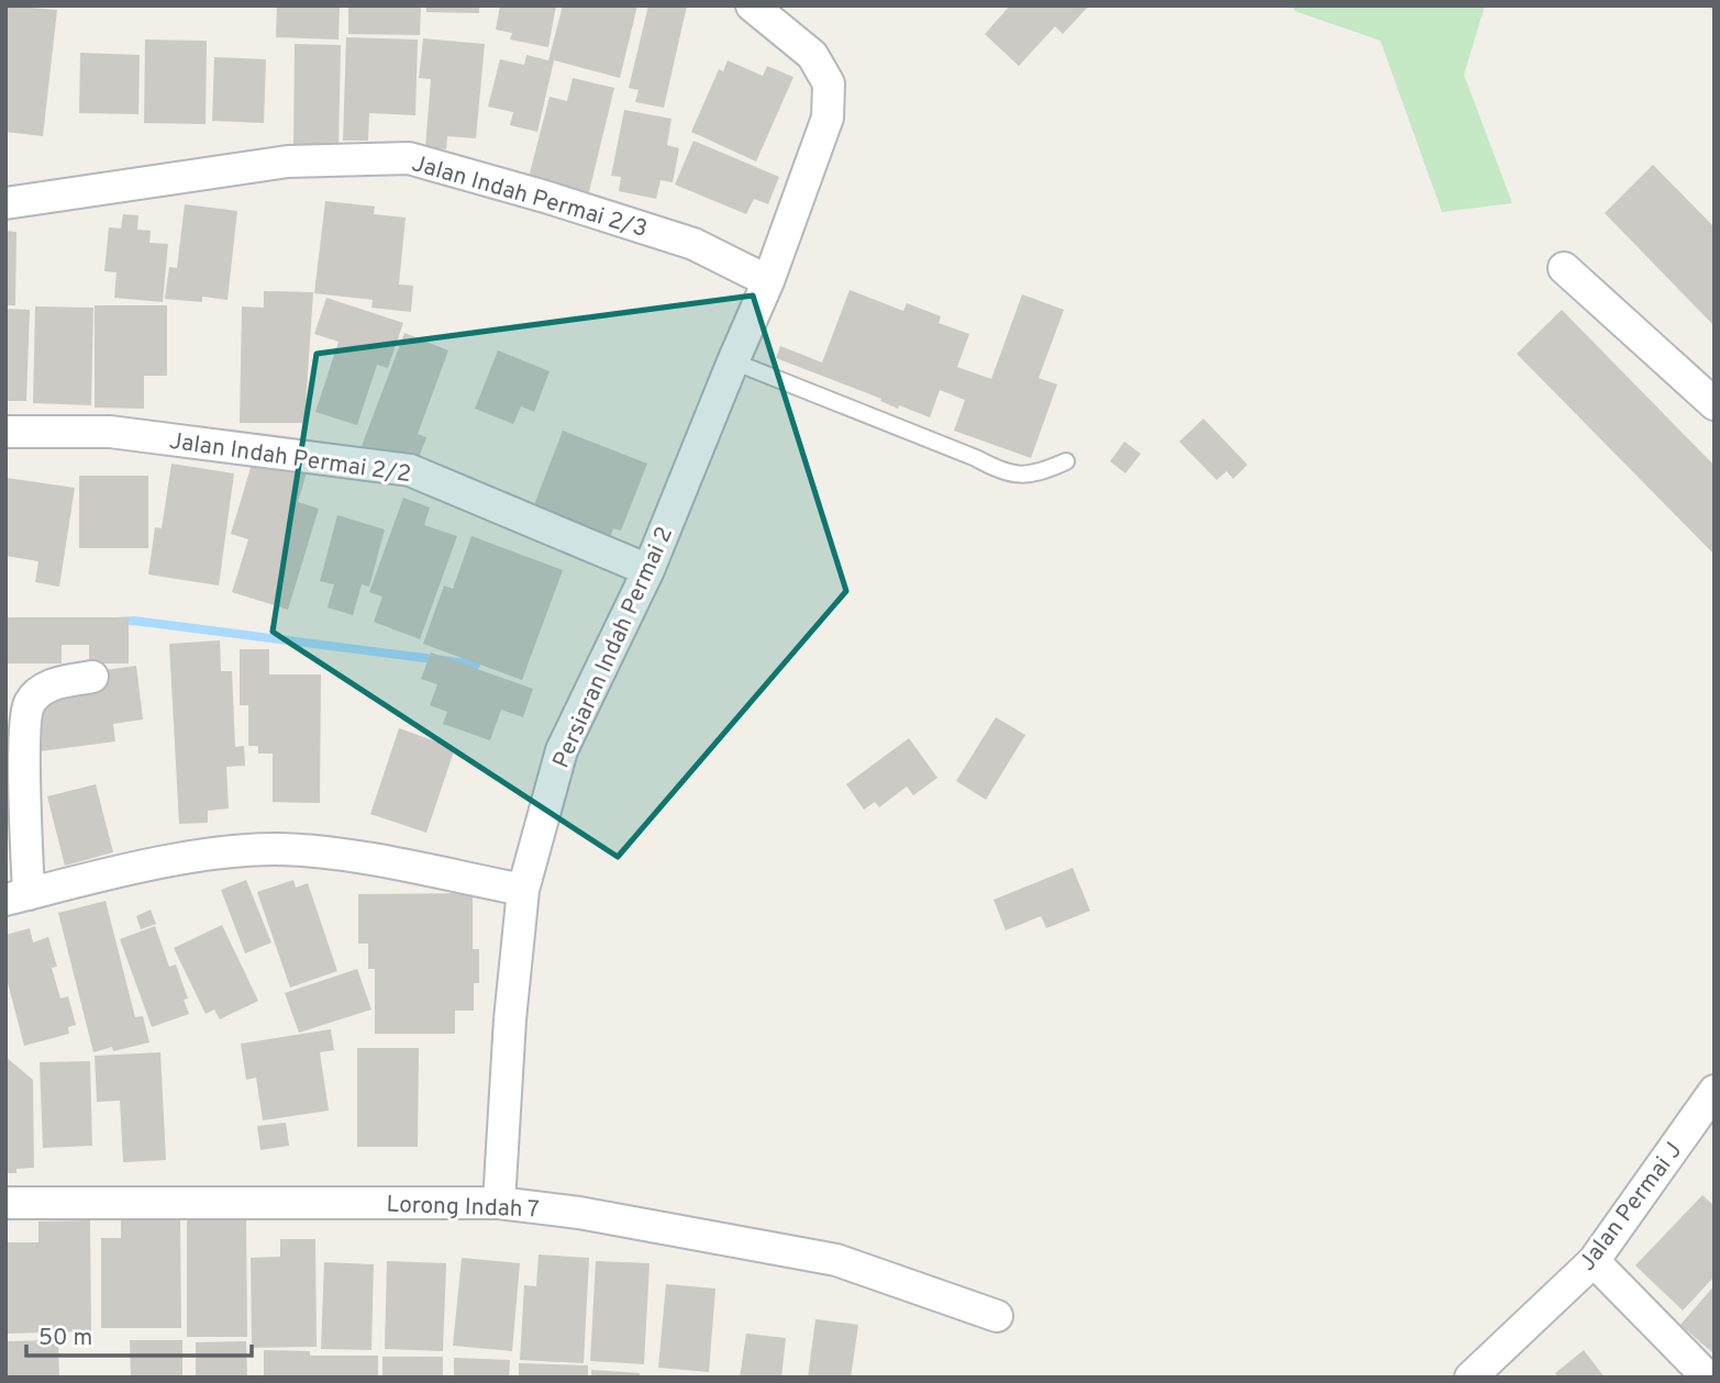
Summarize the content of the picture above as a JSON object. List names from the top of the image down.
{
  "streets": {
    "street": [
      "Jalan Indah Permai 2/3",
      "Jalan Indah Permai 2/2",
      "Persiaran Indah Permai 2",
      "Lorong Indah 7",
      "Jalan Permai J"
    ]
  },
  "crossings": [
    ["Jalan Indah Permai 2/3", "Persiaran Indah Permai 2"],
    ["Jalan Indah Permai 2/2", "Persiaran Indah Permai 2"],
    ["Persiaran Indah Permai 2", "Lorong Indah 7"]
  ],
  "scale_bar": "50 m"
}
